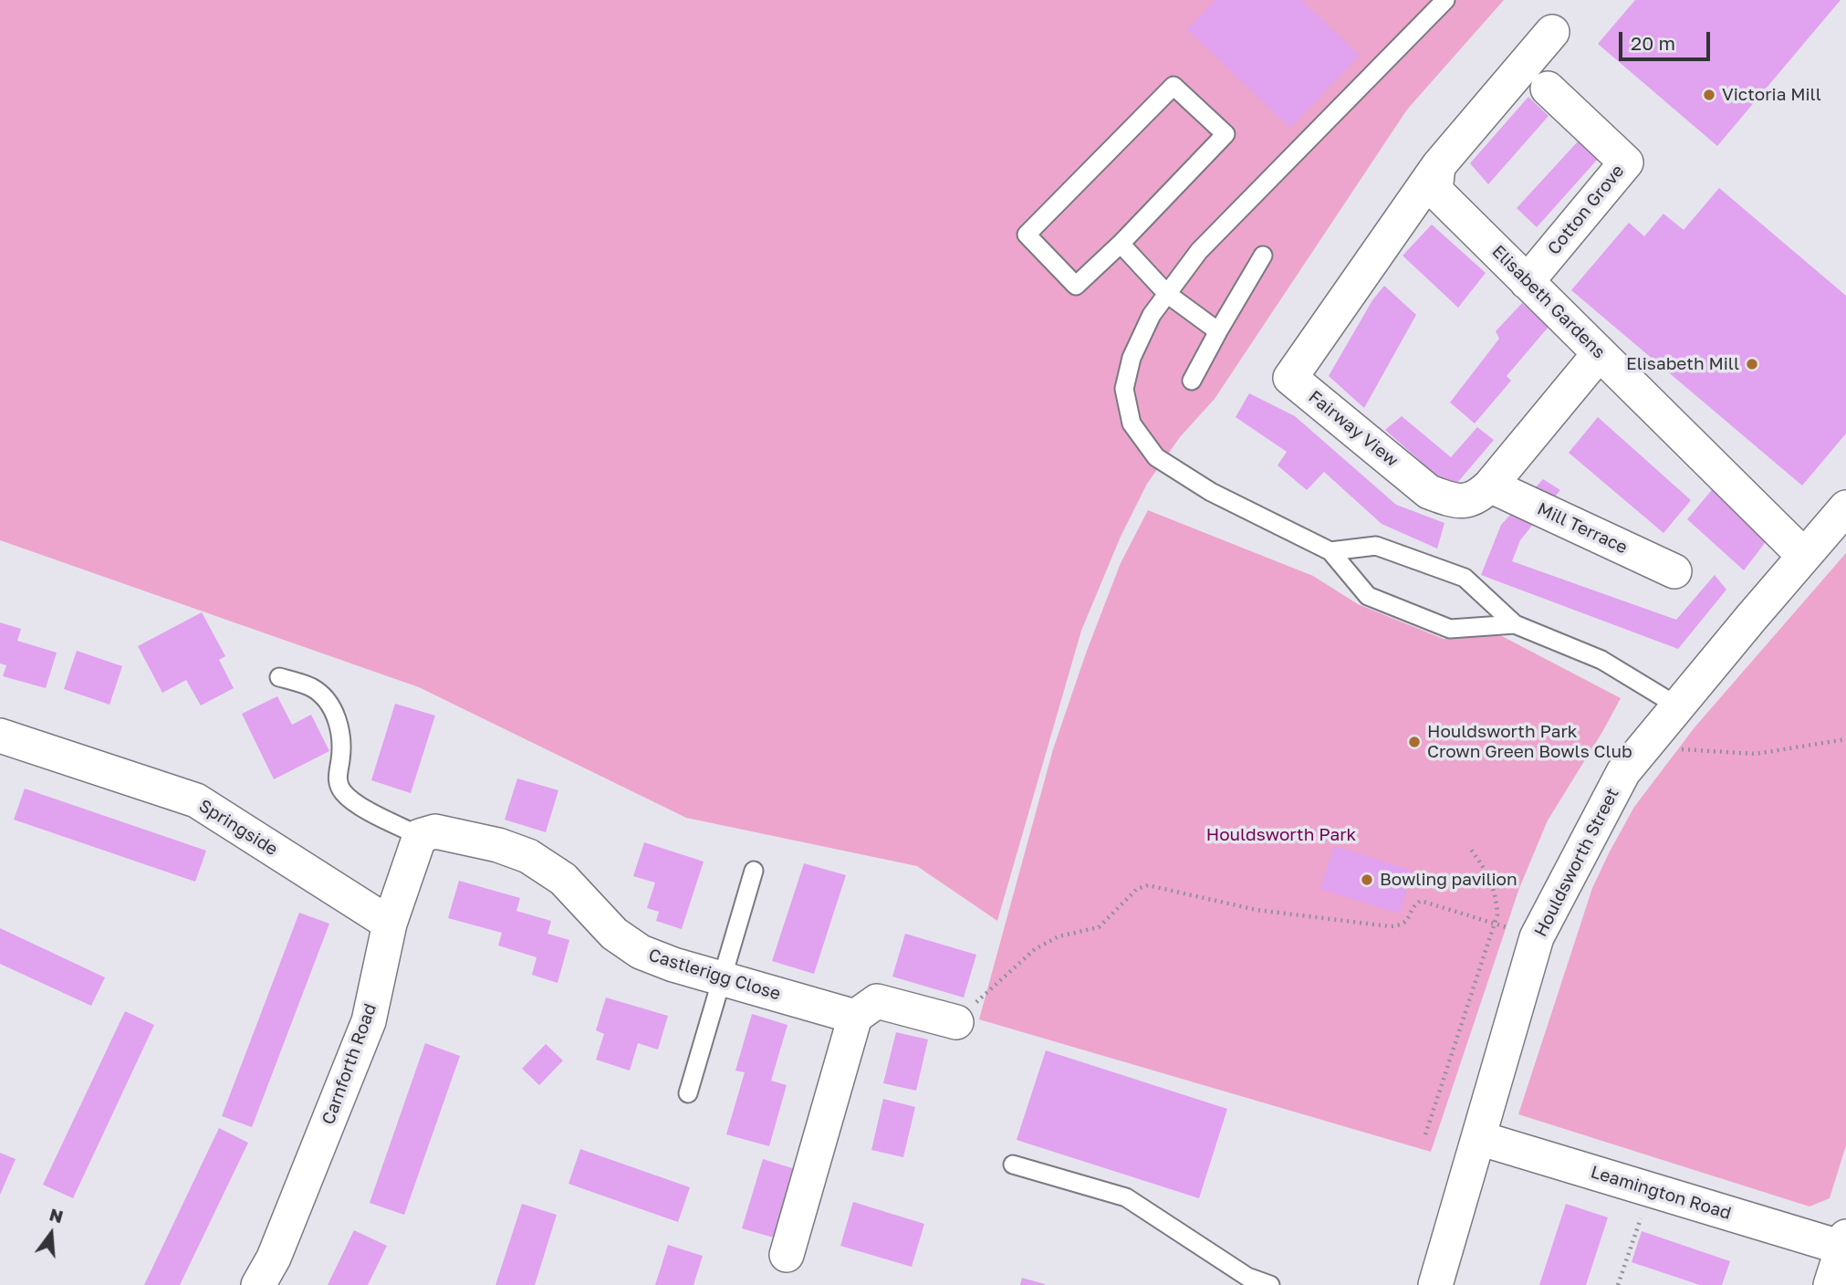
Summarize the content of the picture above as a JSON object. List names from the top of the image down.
{
  "streets": {
    "street": [
      "Cotton Grove",
      "Elisabeth Gardens",
      "Fairway View",
      "Mill Terrace",
      "Springside",
      "Houldsworth Street",
      "Castlerigg Close",
      "Carnforth Road",
      "Leamington Road"
    ]
  },
  "crossings": [
    ["Cotton Grove", "Elisabeth Gardens"],
    ["Elisabeth Gardens", "Fairway View"],
    ["Elisabeth Gardens", "Houldsworth Street"],
    ["Fairway View", "Mill Terrace"],
    ["Springside", "Carnforth Road"],
    ["Houldsworth Street", "Leamington Road"],
    ["Castlerigg Close", "Carnforth Road"]
  ],
  "parks": ["Houldsworth Park"],
  "places": [
    "Victoria Mill",
    "Elisabeth Mill",
    "Houldsworth Park Crown Green Bowls Club",
    "Bowling pavilion"
  ],
  "scale_bar": "20 m",
  "north": "top"
}
